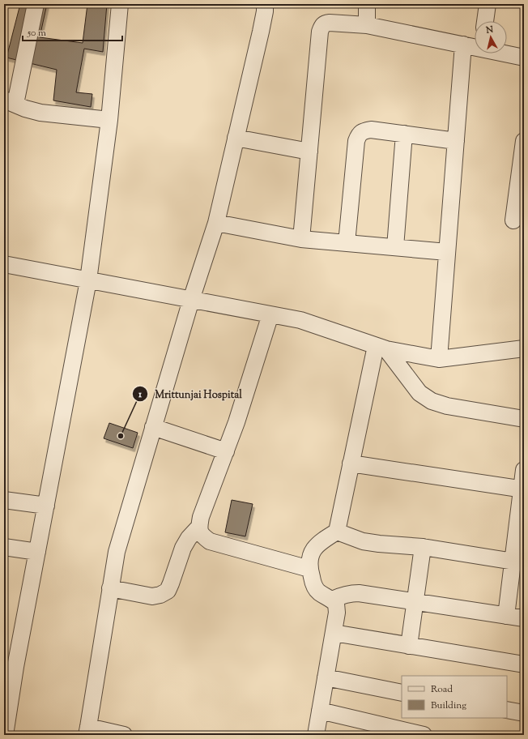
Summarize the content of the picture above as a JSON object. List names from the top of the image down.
{
  "places": ["Mrittunjai Hospital"],
  "legend": ["Road", "Building"],
  "scale_bar": "50 m",
  "north": "top"
}
